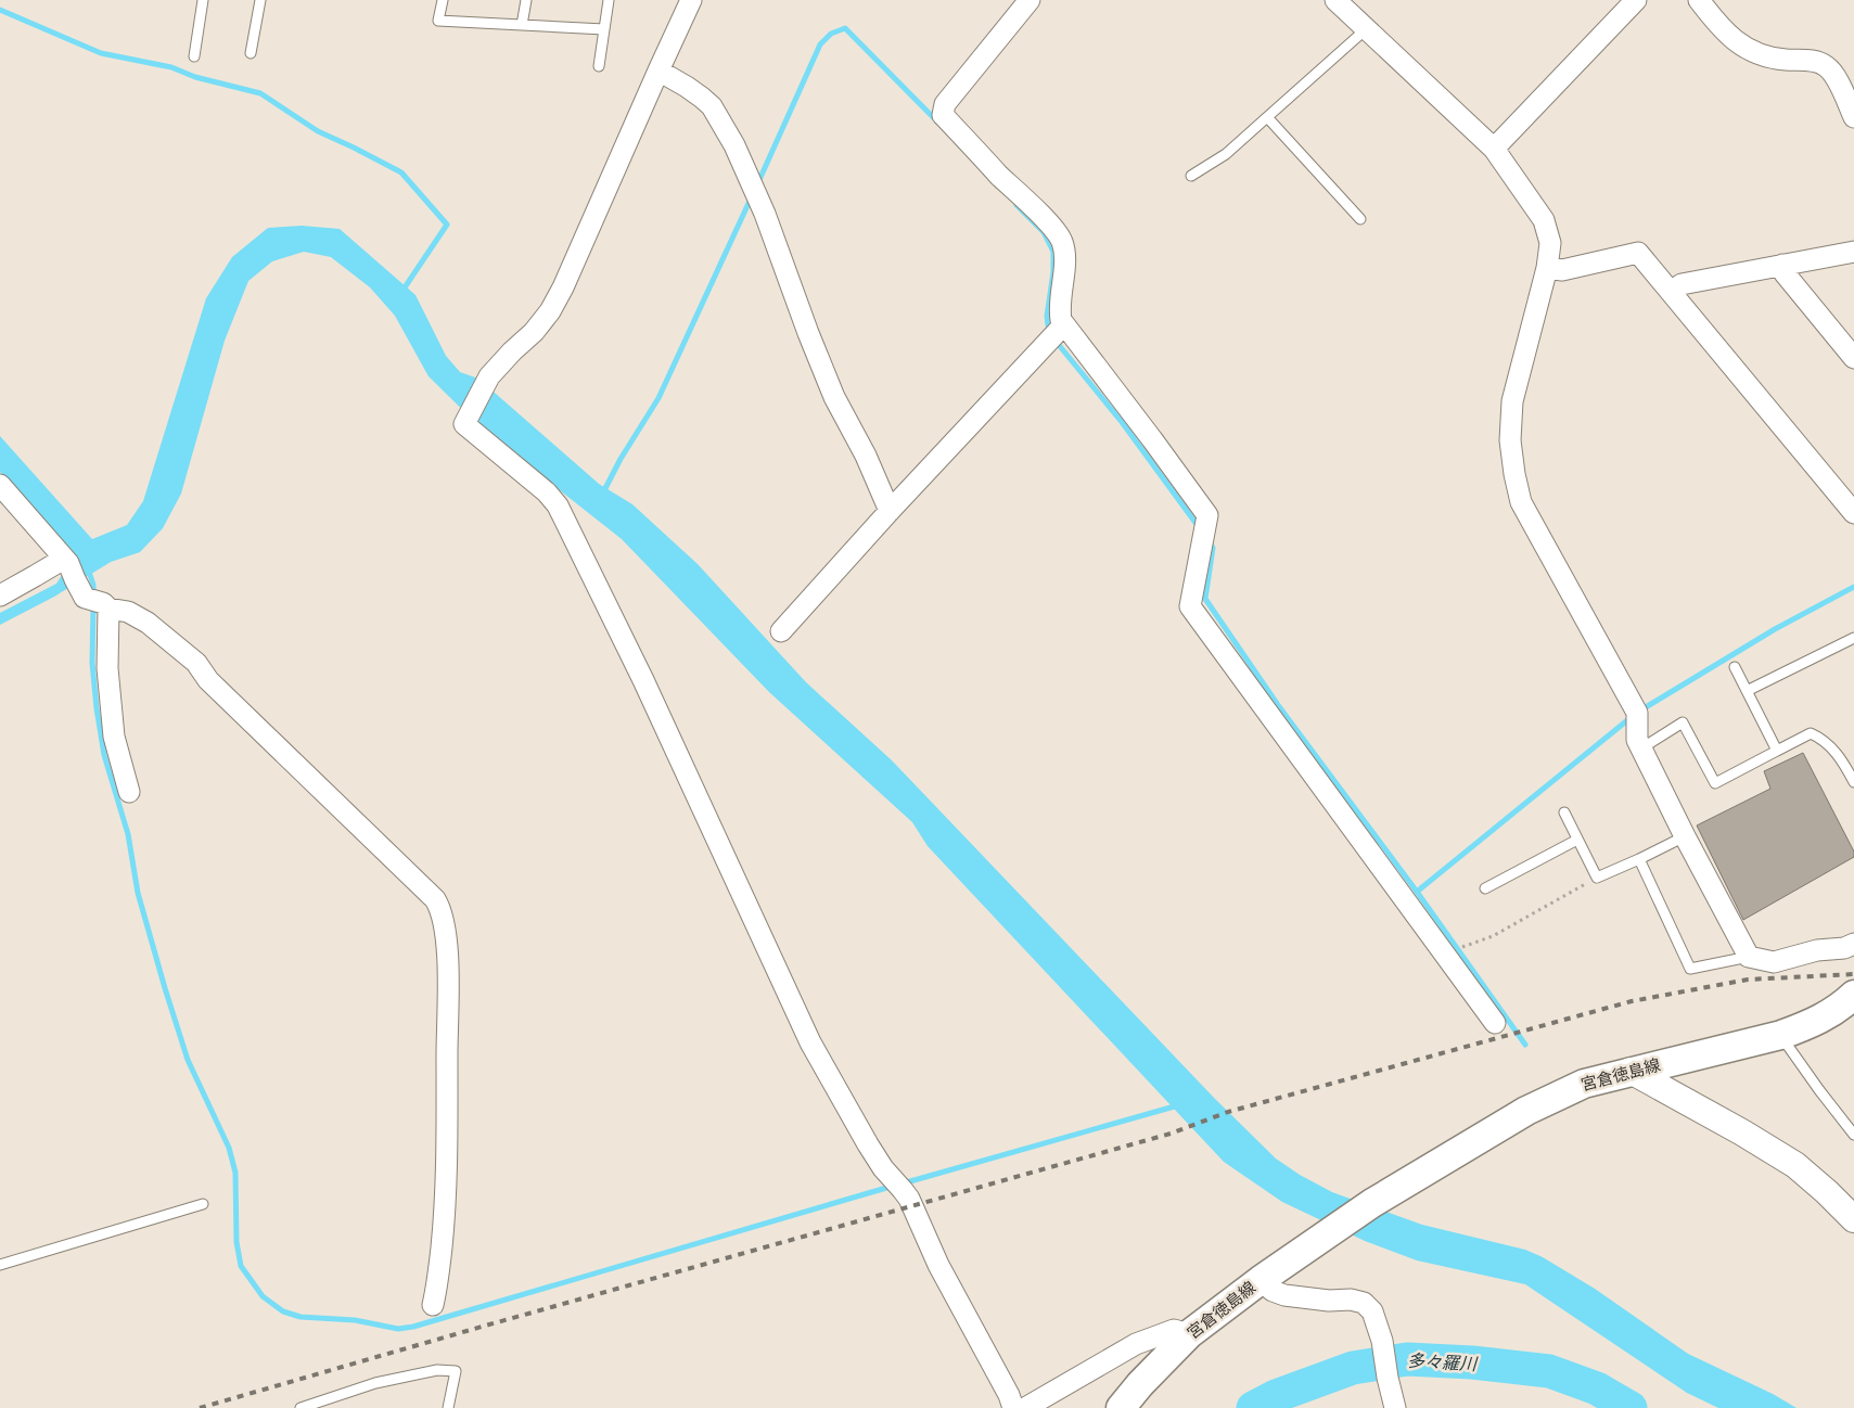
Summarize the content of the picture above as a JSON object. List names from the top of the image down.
{
  "streets": {
    "main road": ["宮倉徳島線"]
  },
  "water": ["多々羅川"]
}
